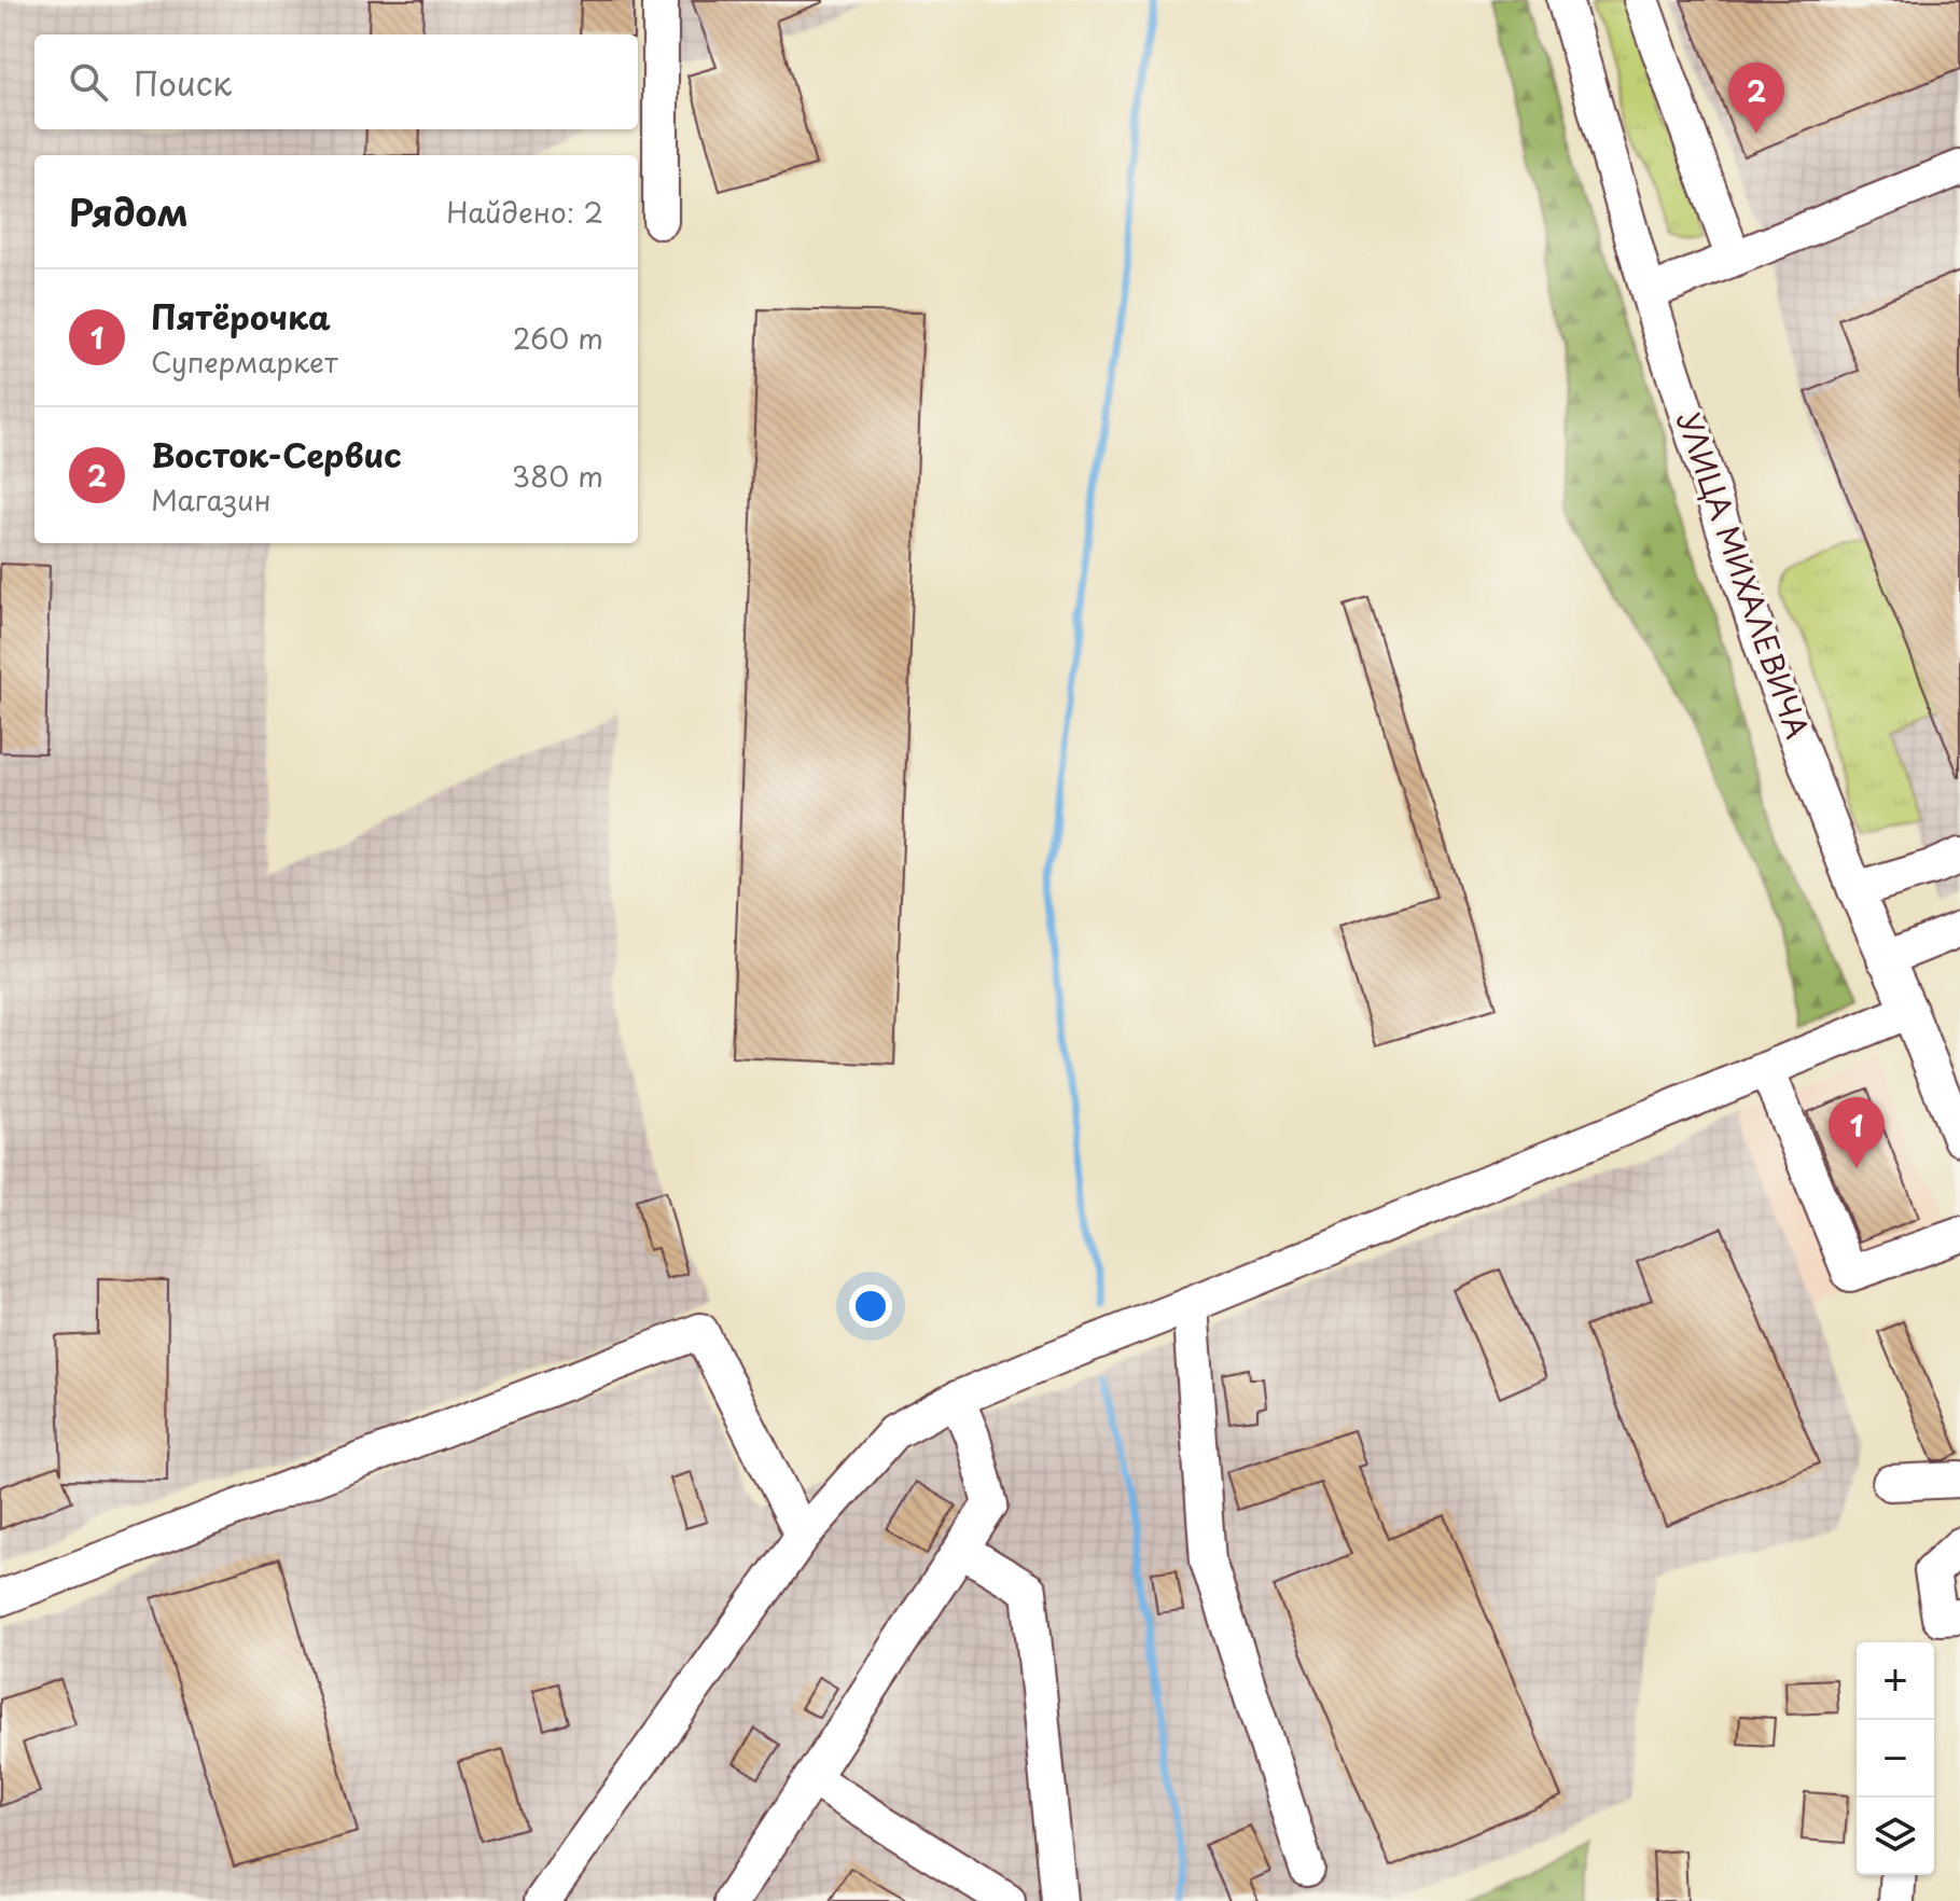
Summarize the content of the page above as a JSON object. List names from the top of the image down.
{
  "streets": {
    "street": ["УЛИЦА МИХАЛЕВИЧА"]
  },
  "page": {
    "search": "Поиск",
    "pins": ["2", "1"],
    "heading": ["Рядом", "Найдено: 2"],
    "list": [
      {
        "mark": "1",
        "name": "Пятёрочка",
        "note": "Супермаркет",
        "value": "260 m"
      },
      {
        "mark": "2",
        "name": "Восток-Сервис",
        "note": "Магазин",
        "value": "380 m"
      }
    ],
    "map_buttons": ["+", "−"]
  }
}
